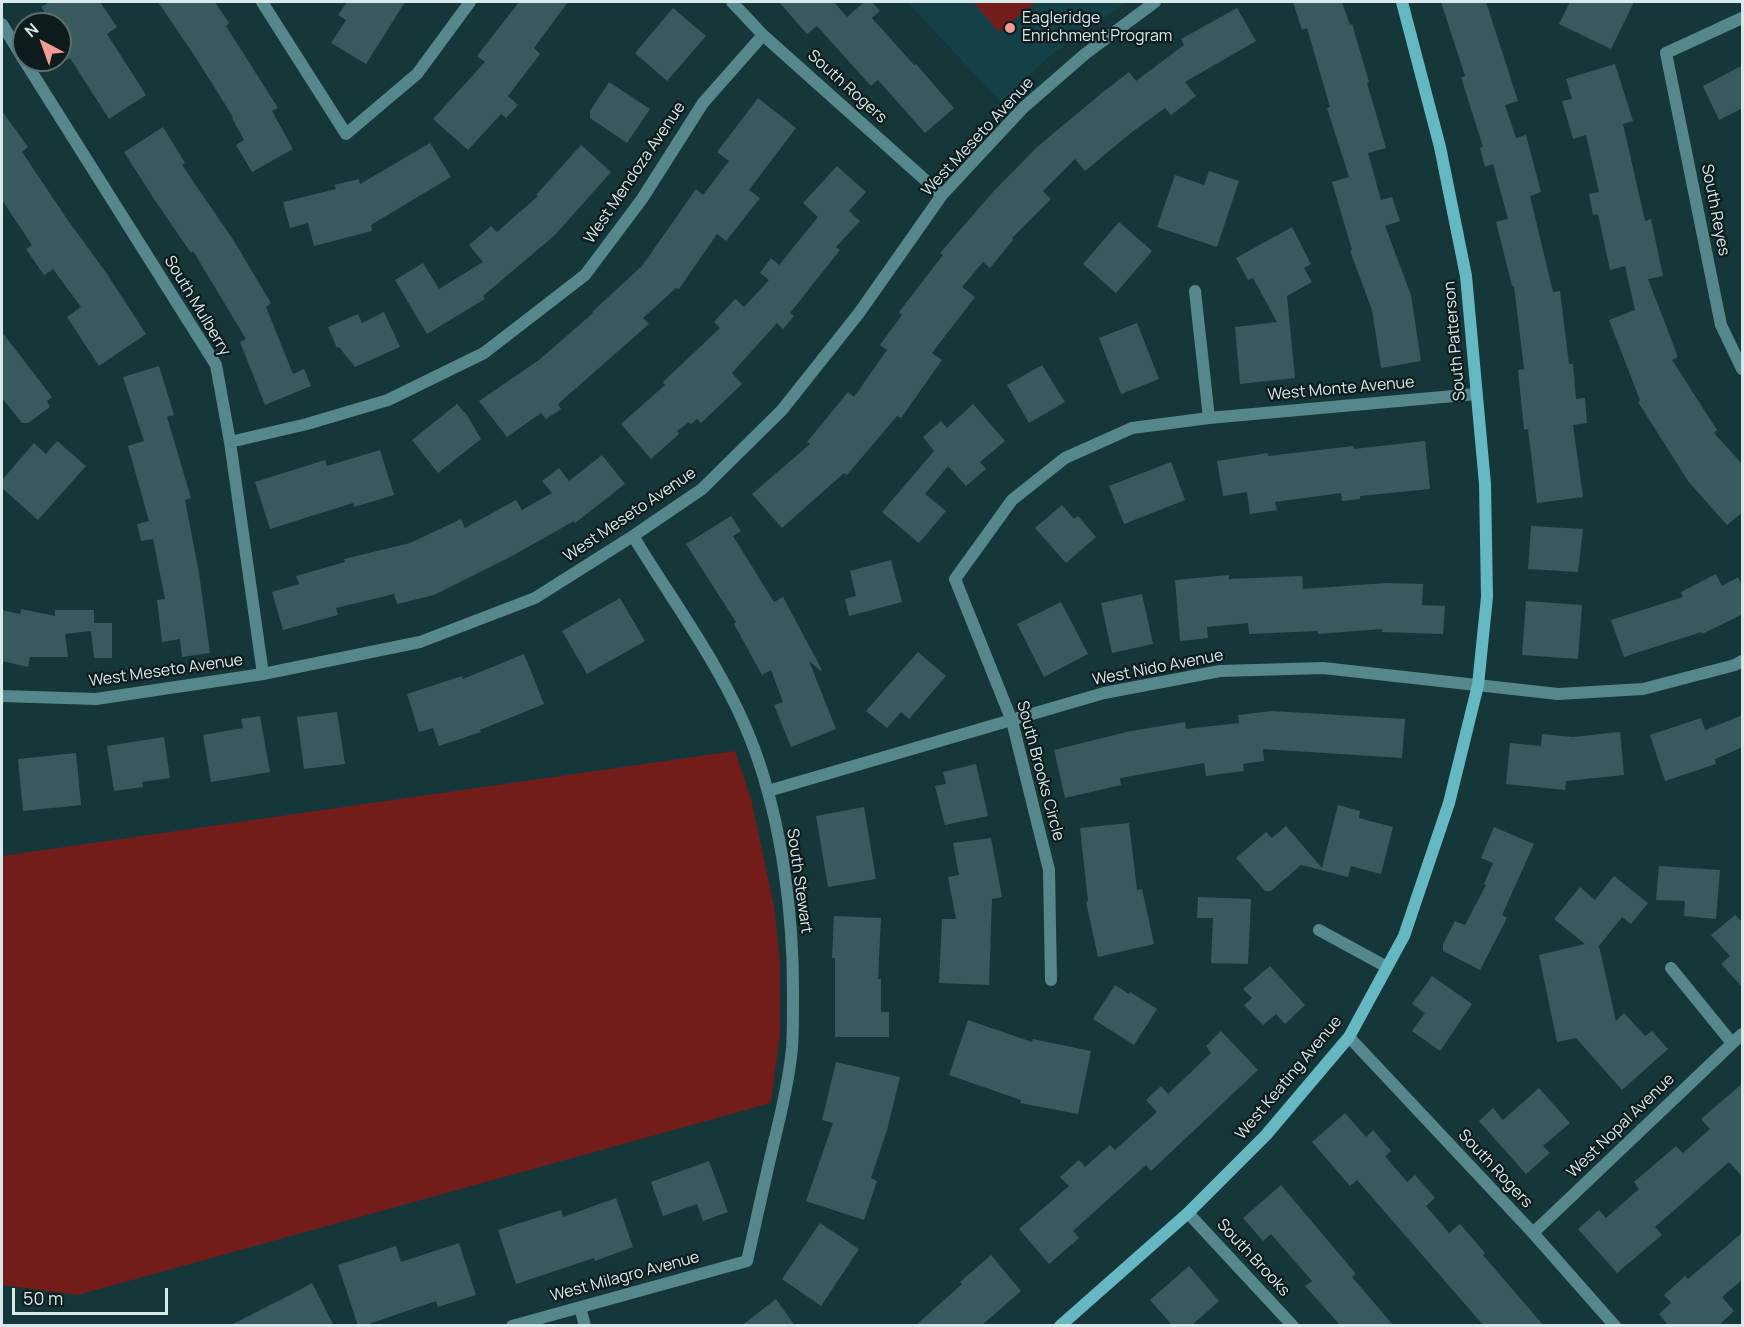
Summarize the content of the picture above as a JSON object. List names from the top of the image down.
{
  "streets": {
    "street": [
      "South Rogers",
      "West Meseto Avenue",
      "West Mendoza Avenue",
      "South Reyes",
      "South Mulberry",
      "South Patterson",
      "West Monte Avenue",
      "West Nido Avenue",
      "South Brooks Circle",
      "South Stewart",
      "West Keating Avenue",
      "West Nopal Avenue",
      "South Brooks",
      "West Milagro Avenue"
    ]
  },
  "crossings": [
    ["South Rogers", "West Meseto Avenue"],
    ["South Rogers", "West Mendoza Avenue"],
    ["South Rogers", "West Keating Avenue"],
    ["South Rogers", "West Nopal Avenue"],
    ["West Meseto Avenue", "South Mulberry"],
    ["West Meseto Avenue", "South Stewart"],
    ["West Mendoza Avenue", "South Mulberry"],
    ["South Patterson", "West Monte Avenue"],
    ["South Patterson", "West Nido Avenue"],
    ["South Patterson", "West Keating Avenue"],
    ["West Monte Avenue", "South Brooks Circle"],
    ["West Nido Avenue", "South Brooks Circle"],
    ["West Nido Avenue", "South Stewart"],
    ["West Nido Avenue", "West Keating Avenue"],
    ["South Stewart", "West Milagro Avenue"],
    ["West Keating Avenue", "South Brooks"]
  ],
  "places": ["Eagleridge Enrichment Program"],
  "scale_bar": "50 m",
  "north": "top left"
}
